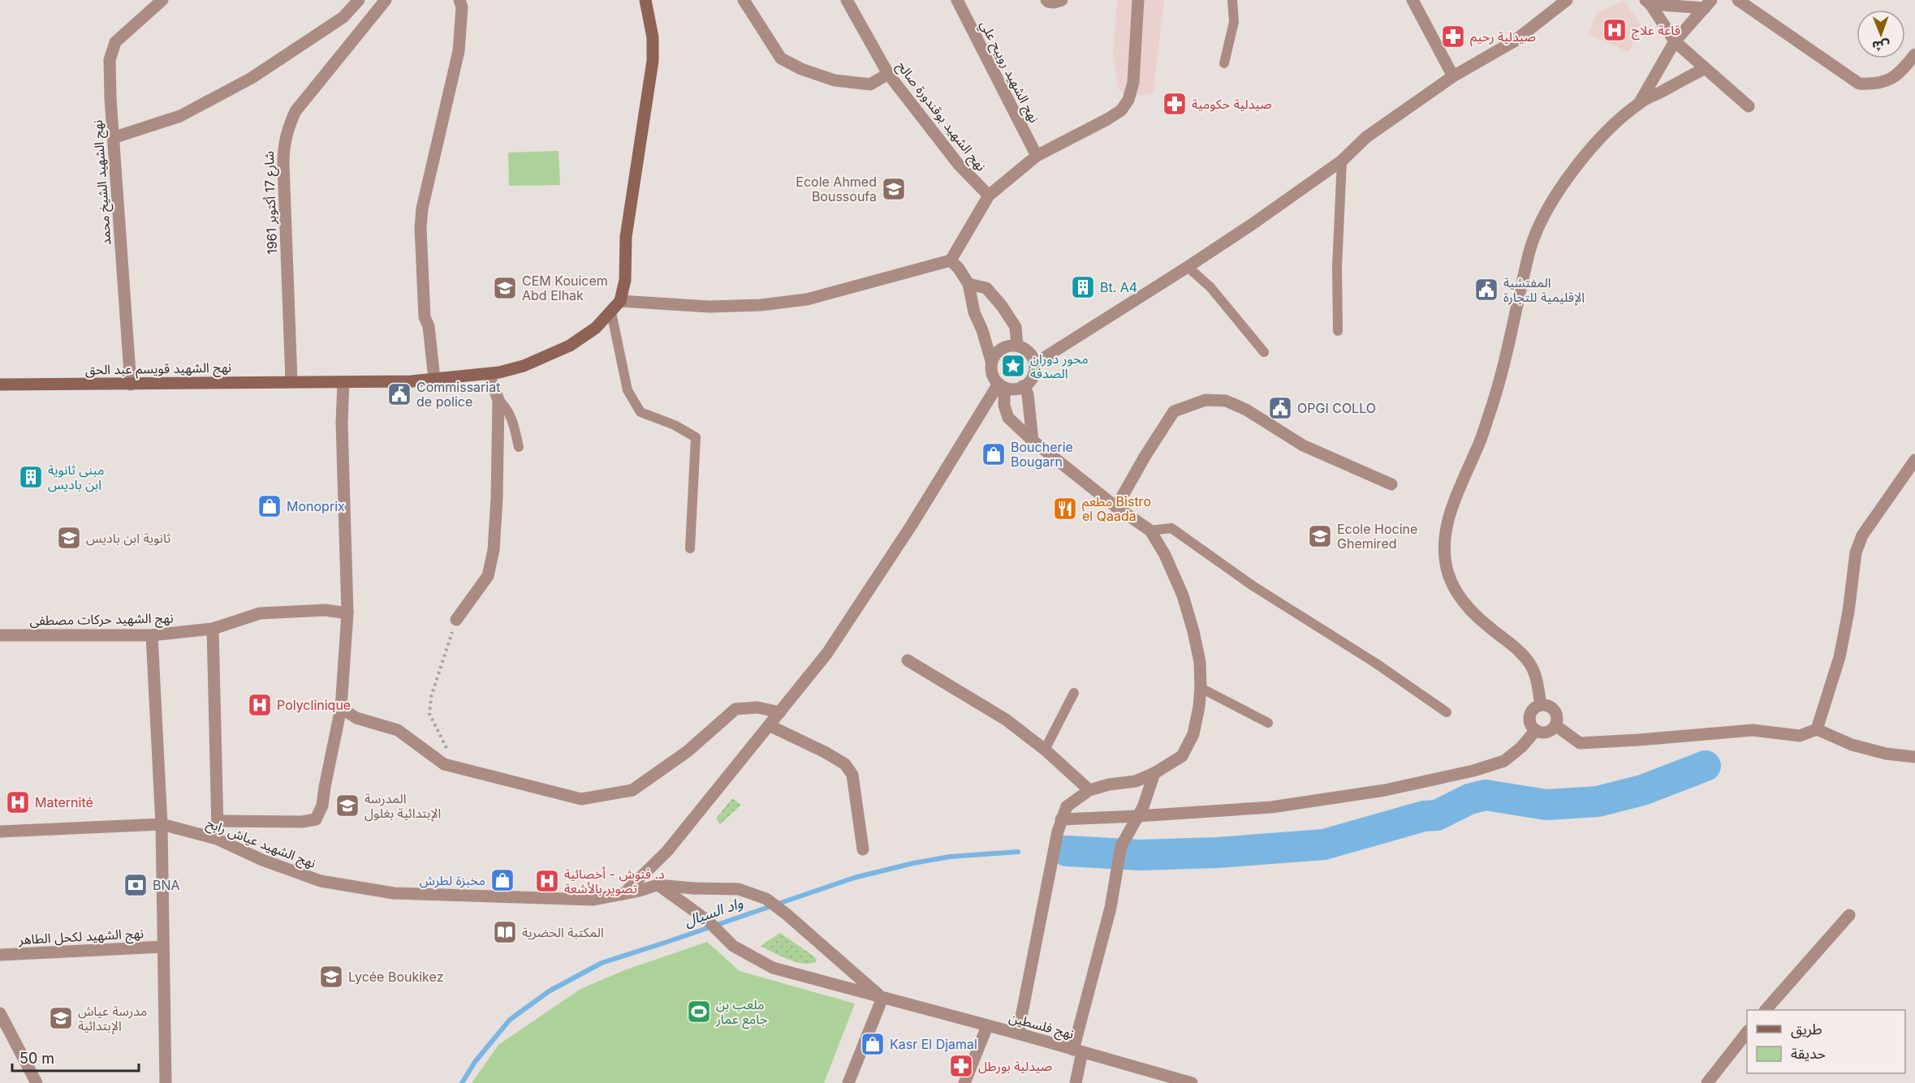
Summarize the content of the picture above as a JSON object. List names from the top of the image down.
{
  "streets": {
    "main road": ["نهج الشهيد قويسم عبد الحق"],
    "street": [
      "نهج الشهيد رويبح علي",
      "نهج الشهيد بوقندورة صالح",
      "نهج الشهيد الشيخ محمد",
      "شارع 17 أكتوبر 1961",
      "نهج الشهيد حركات مصطفى",
      "نهج الشهيد عياش رابح",
      "نهج الشهيد لكحل الطاهر",
      "نهج فلسطين"
    ]
  },
  "crossings": [
    ["نهج الشهيد الشيخ محمد", "نهج الشهيد قويسم عبد الحق"],
    ["شارع 17 أكتوبر 1961", "نهج الشهيد قويسم عبد الحق"],
    ["نهج الشهيد عياش رابح", "نهج فلسطين"]
  ],
  "water": ["واد السيال"],
  "places": {
    "hospital": [
      "قاعة علاج",
      "Polyclinique",
      "Maternité",
      "د. فنوش - أخصائية تصوير بالأشعة"
    ],
    "pharmacy": ["صيدلية رحيم", "صيدلية حكومية", "صيدلية بورطل"],
    "school or university": [
      "Ecole Ahmed Boussoufa",
      "CEM Kouicem Abd Elhak",
      "Ecole Hocine Ghemired",
      "ثانوية ابن باديس",
      "المدرسة الإبتدائية بغلول",
      "Lycée Boukikez",
      "مدرسة عياش الإبتدائية"
    ],
    "building": ["Bt. A4", "مبنى ثانوية ابن باديس"],
    "public building": ["المفتشية الإقليمية للتجارة", "Commissariat de police", "OPGI COLLO"],
    "place": ["محور دوران الصدفة"],
    "shop": [
      "Boucherie Bougarn",
      "Monoprix",
      "مخبزة لطرش",
      "Kasr El Djamal"
    ],
    "restaurant": ["مطعم Bistro el Qaada"],
    "bank": ["BNA"],
    "library": ["المكتبة الحضرية"],
    "sports": ["ملعب بن جامع عمار"]
  },
  "legend": ["طريق", "حديقة"],
  "scale_bar": "50 m",
  "north": "bottom"
}
